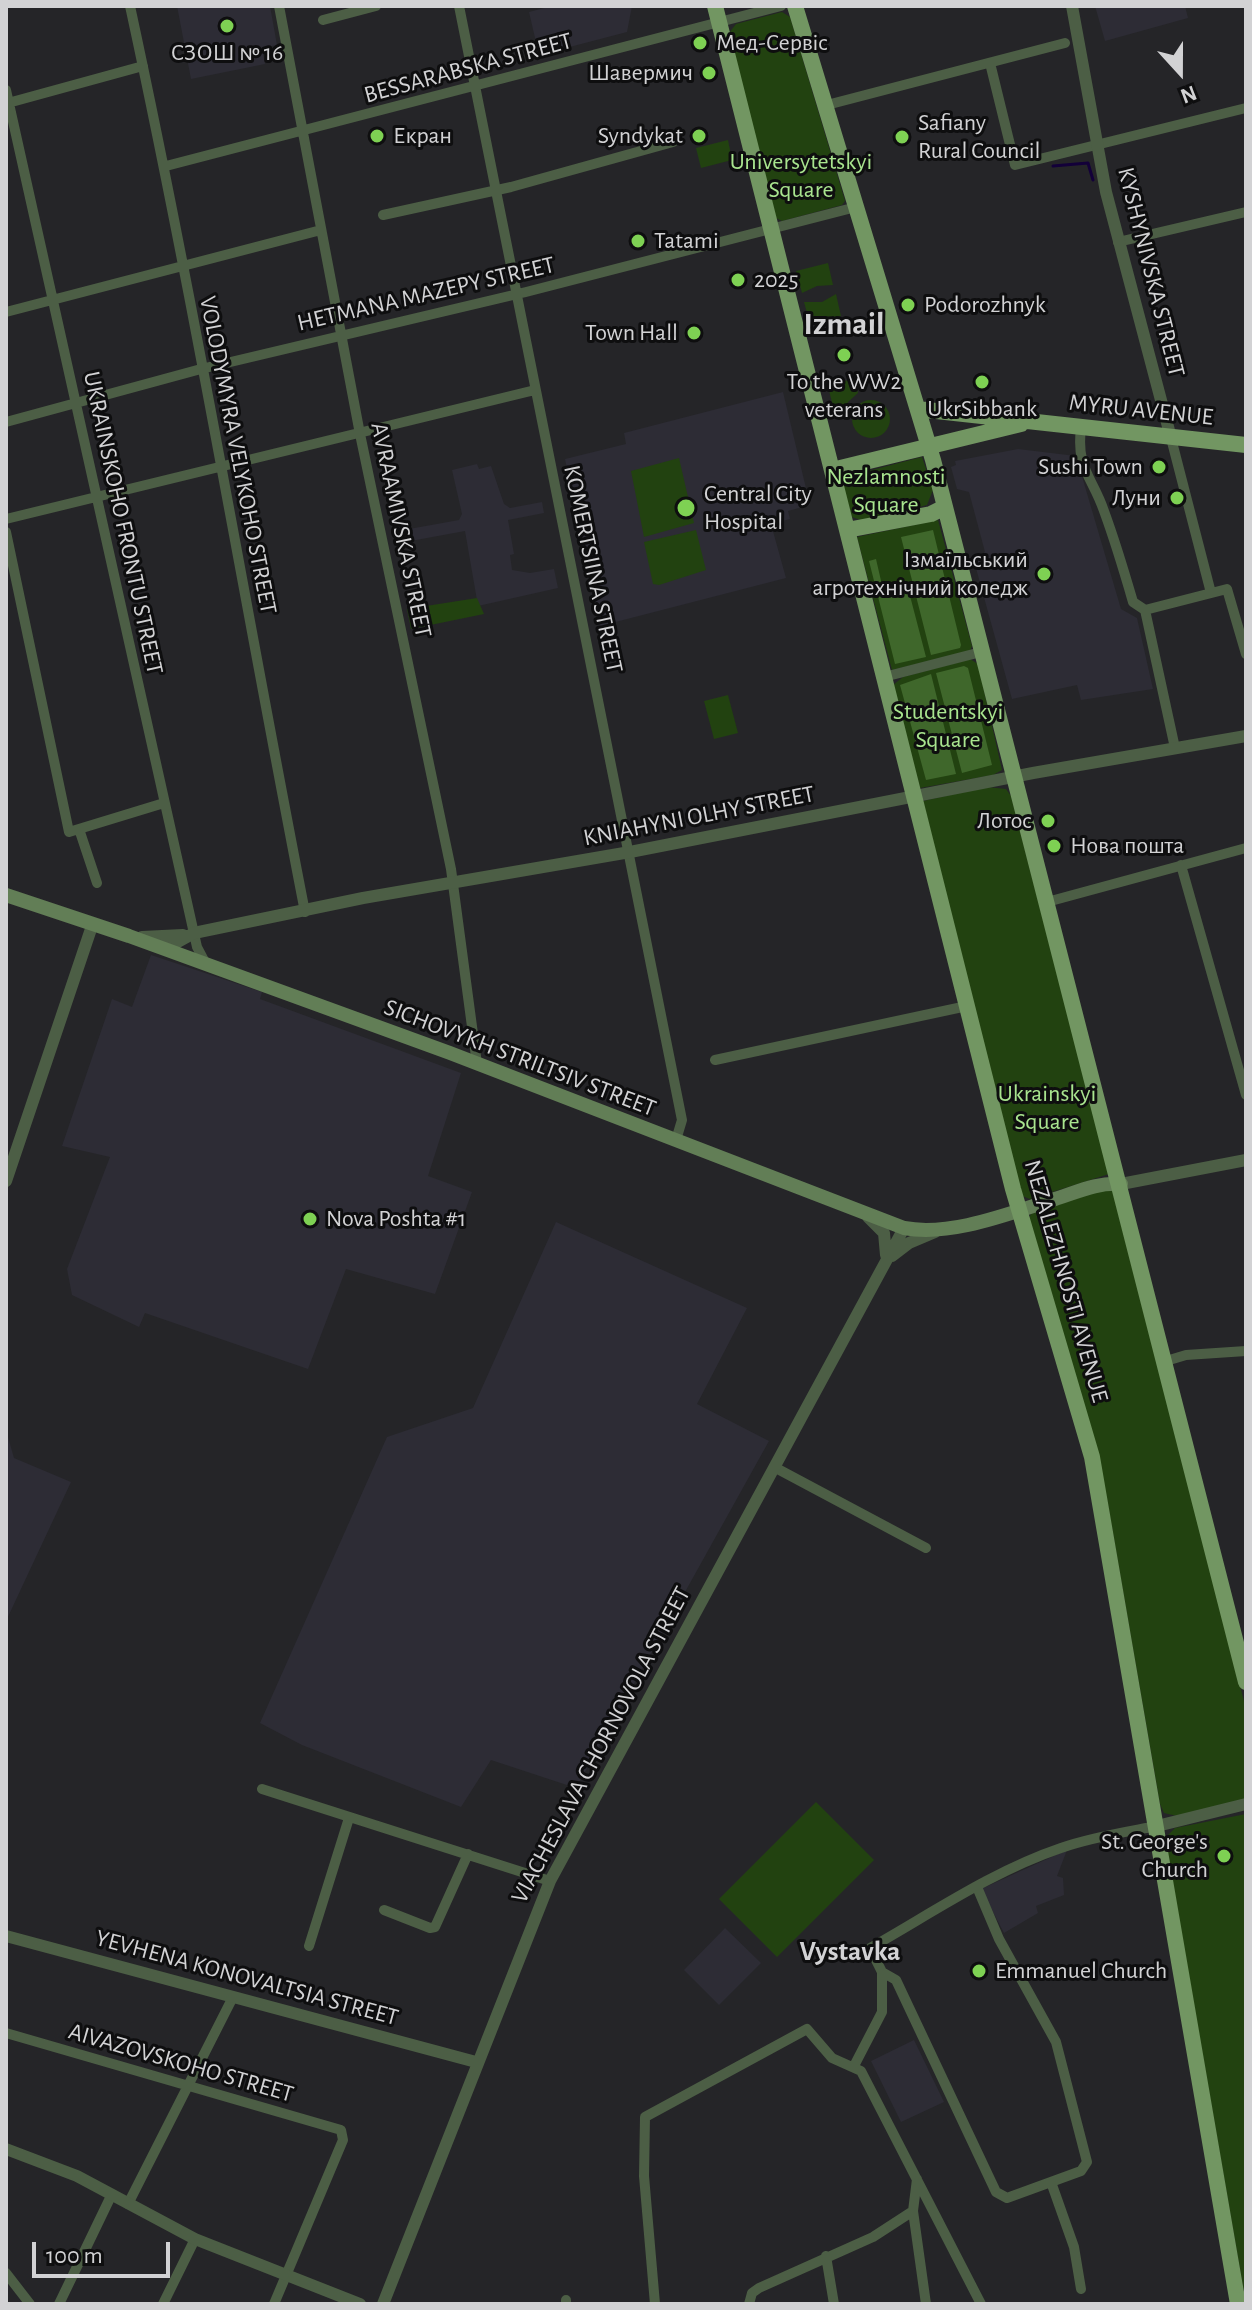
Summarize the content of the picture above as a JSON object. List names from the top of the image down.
{
  "streets": {
    "main road": ["MYRU AVENUE", "SICHOVYKH STRILTSIV STREET", "NEZALEZHNOSTI AVENUE"],
    "street": [
      "BESSARABSKA STREET",
      "KYSHYNIVSKA STREET",
      "HETMANA MAZEPY STREET",
      "VOLODYMYRA VELYKOHO STREET",
      "UKRAINSKOHO FRONTU STREET",
      "AVRAAMIVSKA STREET",
      "KOMERTSIINA STREET",
      "KNIAHYNI OLHY STREET",
      "VIACHESLAVA CHORNOVOLA STREET",
      "YEVHENA KONOVALTSIA STREET",
      "AIVAZOVSKOHO STREET"
    ]
  },
  "crossings": [
    ["BESSARABSKA STREET", "VOLODYMYRA VELYKOHO STREET"],
    ["BESSARABSKA STREET", "AVRAAMIVSKA STREET"],
    ["BESSARABSKA STREET", "KOMERTSIINA STREET"],
    ["BESSARABSKA STREET", "NEZALEZHNOSTI AVENUE"],
    ["KYSHYNIVSKA STREET", "MYRU AVENUE"],
    ["HETMANA MAZEPY STREET", "VOLODYMYRA VELYKOHO STREET"],
    ["HETMANA MAZEPY STREET", "UKRAINSKOHO FRONTU STREET"],
    ["HETMANA MAZEPY STREET", "AVRAAMIVSKA STREET"],
    ["HETMANA MAZEPY STREET", "KOMERTSIINA STREET"],
    ["HETMANA MAZEPY STREET", "NEZALEZHNOSTI AVENUE"],
    ["MYRU AVENUE", "NEZALEZHNOSTI AVENUE"],
    ["VOLODYMYRA VELYKOHO STREET", "KNIAHYNI OLHY STREET"],
    ["UKRAINSKOHO FRONTU STREET", "KNIAHYNI OLHY STREET"],
    ["UKRAINSKOHO FRONTU STREET", "SICHOVYKH STRILTSIV STREET"],
    ["AVRAAMIVSKA STREET", "KNIAHYNI OLHY STREET"],
    ["AVRAAMIVSKA STREET", "SICHOVYKH STRILTSIV STREET"],
    ["KOMERTSIINA STREET", "KNIAHYNI OLHY STREET"],
    ["KOMERTSIINA STREET", "SICHOVYKH STRILTSIV STREET"],
    ["KNIAHYNI OLHY STREET", "SICHOVYKH STRILTSIV STREET"],
    ["KNIAHYNI OLHY STREET", "NEZALEZHNOSTI AVENUE"],
    ["SICHOVYKH STRILTSIV STREET", "NEZALEZHNOSTI AVENUE"],
    ["SICHOVYKH STRILTSIV STREET", "VIACHESLAVA CHORNOVOLA STREET"],
    ["VIACHESLAVA CHORNOVOLA STREET", "YEVHENA KONOVALTSIA STREET"]
  ],
  "districts": ["Izmail", "Vystavka"],
  "parks": [
    "Universytetskyi Square",
    "Nezlamnosti Square",
    "Studentskyi Square",
    "Ukrainskyi Square"
  ],
  "places": [
    "СЗОШ № 16",
    "Мед-Сервіс",
    "Шавермич",
    "Екран",
    "Syndykat",
    "Safiany Rural Council",
    "Tatami",
    "2025",
    "Podorozhnyk",
    "Town Hall",
    "To the WW2 veterans",
    "UkrSibbank",
    "Sushi Town",
    "Луни",
    "Central City Hospital",
    "Ізмаїльський агротехнічний коледж",
    "Лотос",
    "Нова пошта",
    "Nova Poshta #1",
    "St. George's Church",
    "Emmanuel Church"
  ],
  "scale_bar": "100 m",
  "north": "bottom"
}
